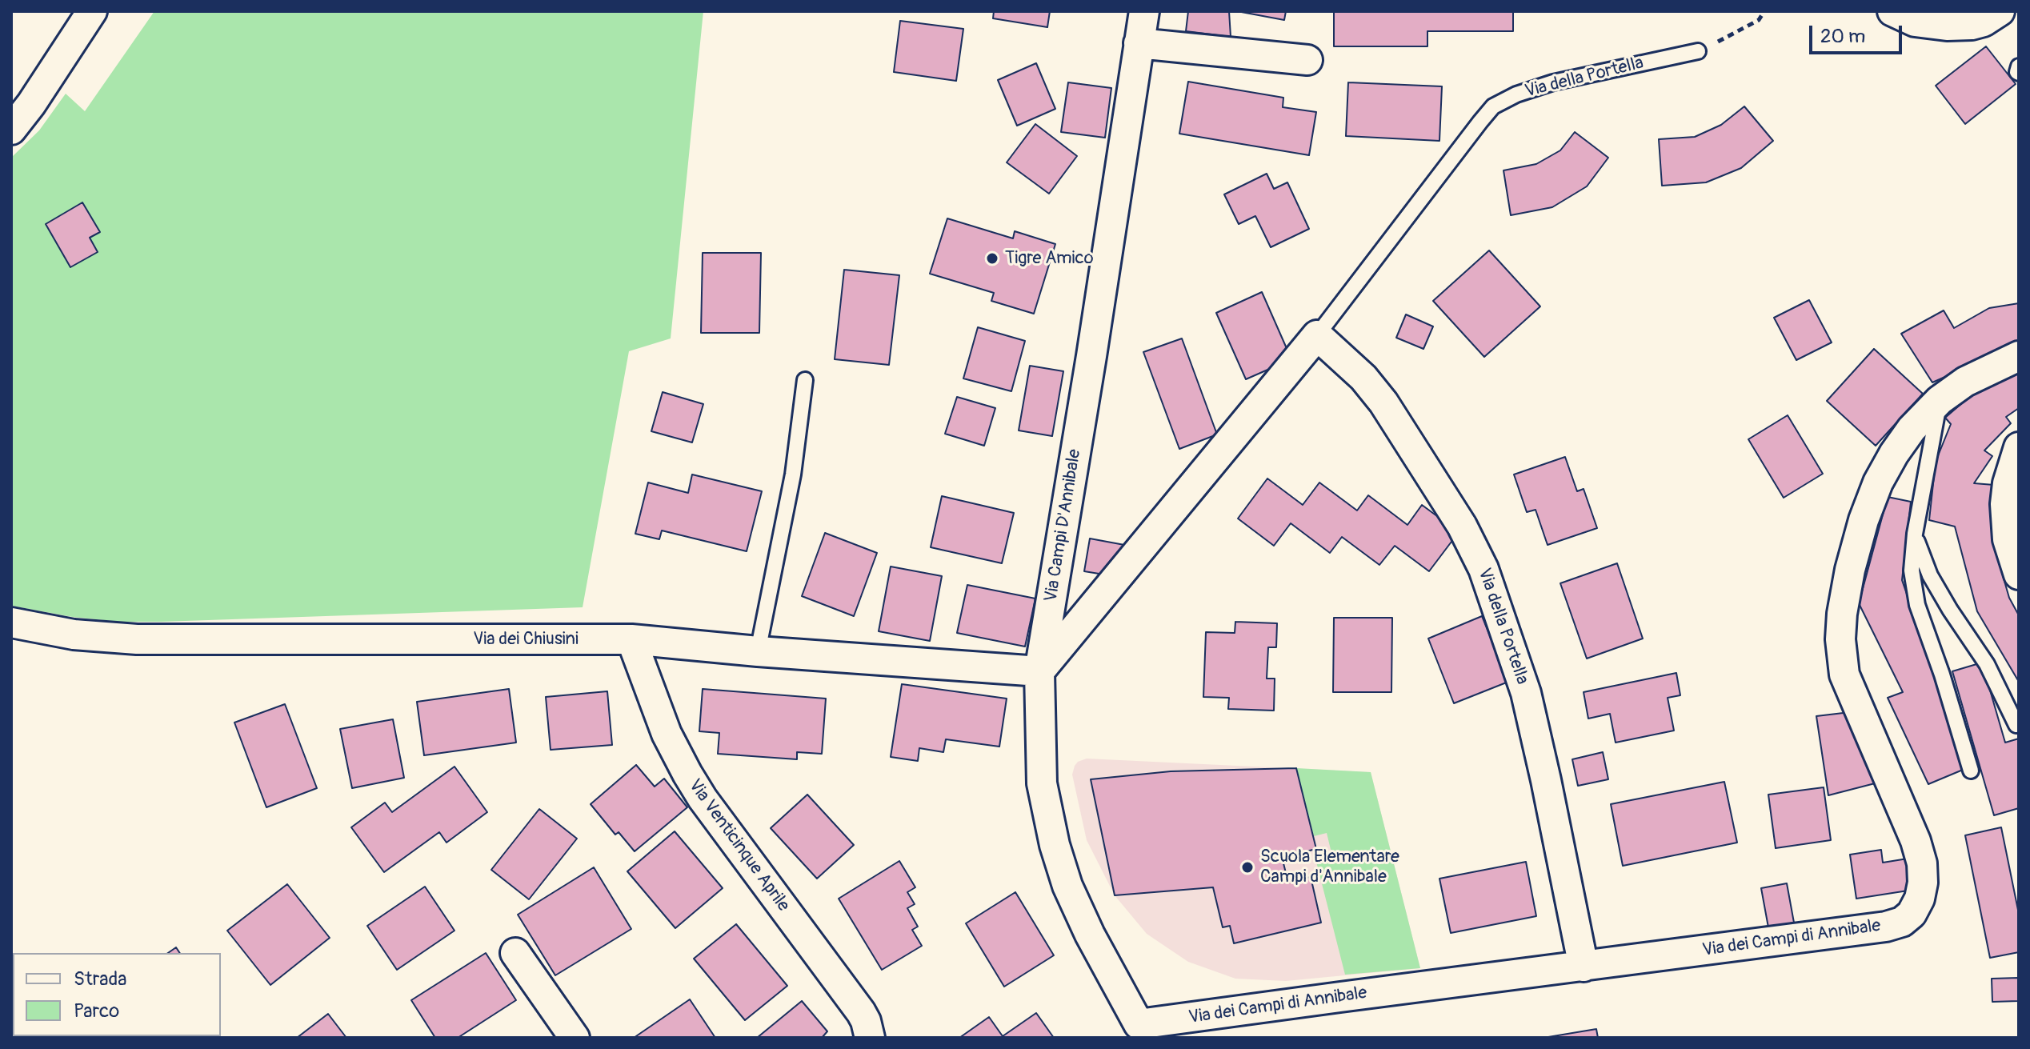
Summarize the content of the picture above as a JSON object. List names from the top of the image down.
{
  "streets": {
    "street": [
      "Via della Portella",
      "Via Campi D'Annibale",
      "Via dei Chiusini",
      "Via Venticinque Aprile",
      "Via dei Campi di Annibale"
    ]
  },
  "crossings": [
    ["Via della Portella", "Via Campi D'Annibale"],
    ["Via della Portella", "Via dei Chiusini"],
    ["Via della Portella", "Via dei Campi di Annibale"],
    ["Via Campi D'Annibale", "Via dei Chiusini"],
    ["Via Campi D'Annibale", "Via dei Campi di Annibale"],
    ["Via dei Chiusini", "Via Venticinque Aprile"]
  ],
  "places": ["Tigre Amico", "Scuola Elementare Campi d'Annibale"],
  "legend": ["Strada", "Parco"],
  "scale_bar": "20 m"
}
